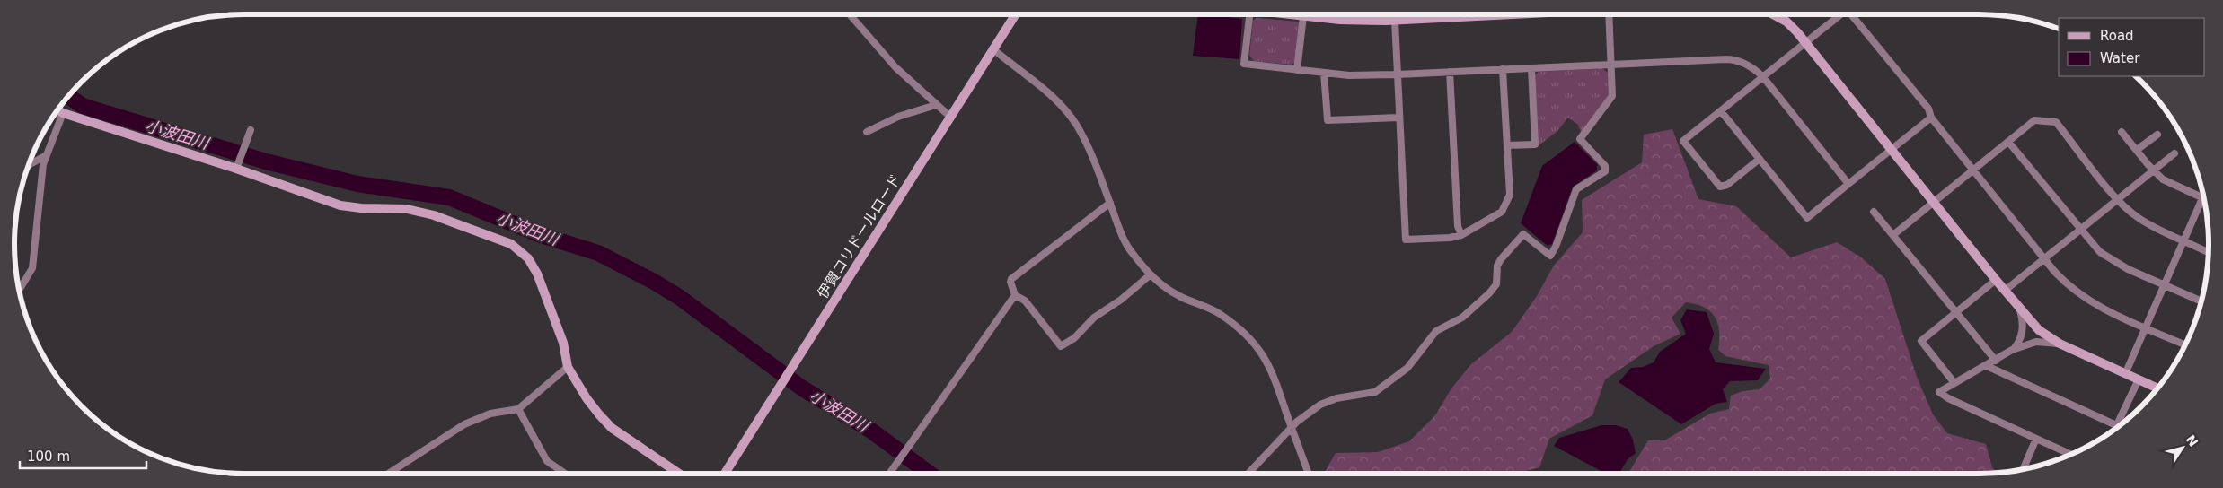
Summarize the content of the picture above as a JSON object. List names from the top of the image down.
{
  "streets": {
    "street": ["伊賀コリドールロード"]
  },
  "water": ["小波田川"],
  "legend": ["Road", "Water"],
  "scale_bar": "100 m",
  "north": "top right"
}
